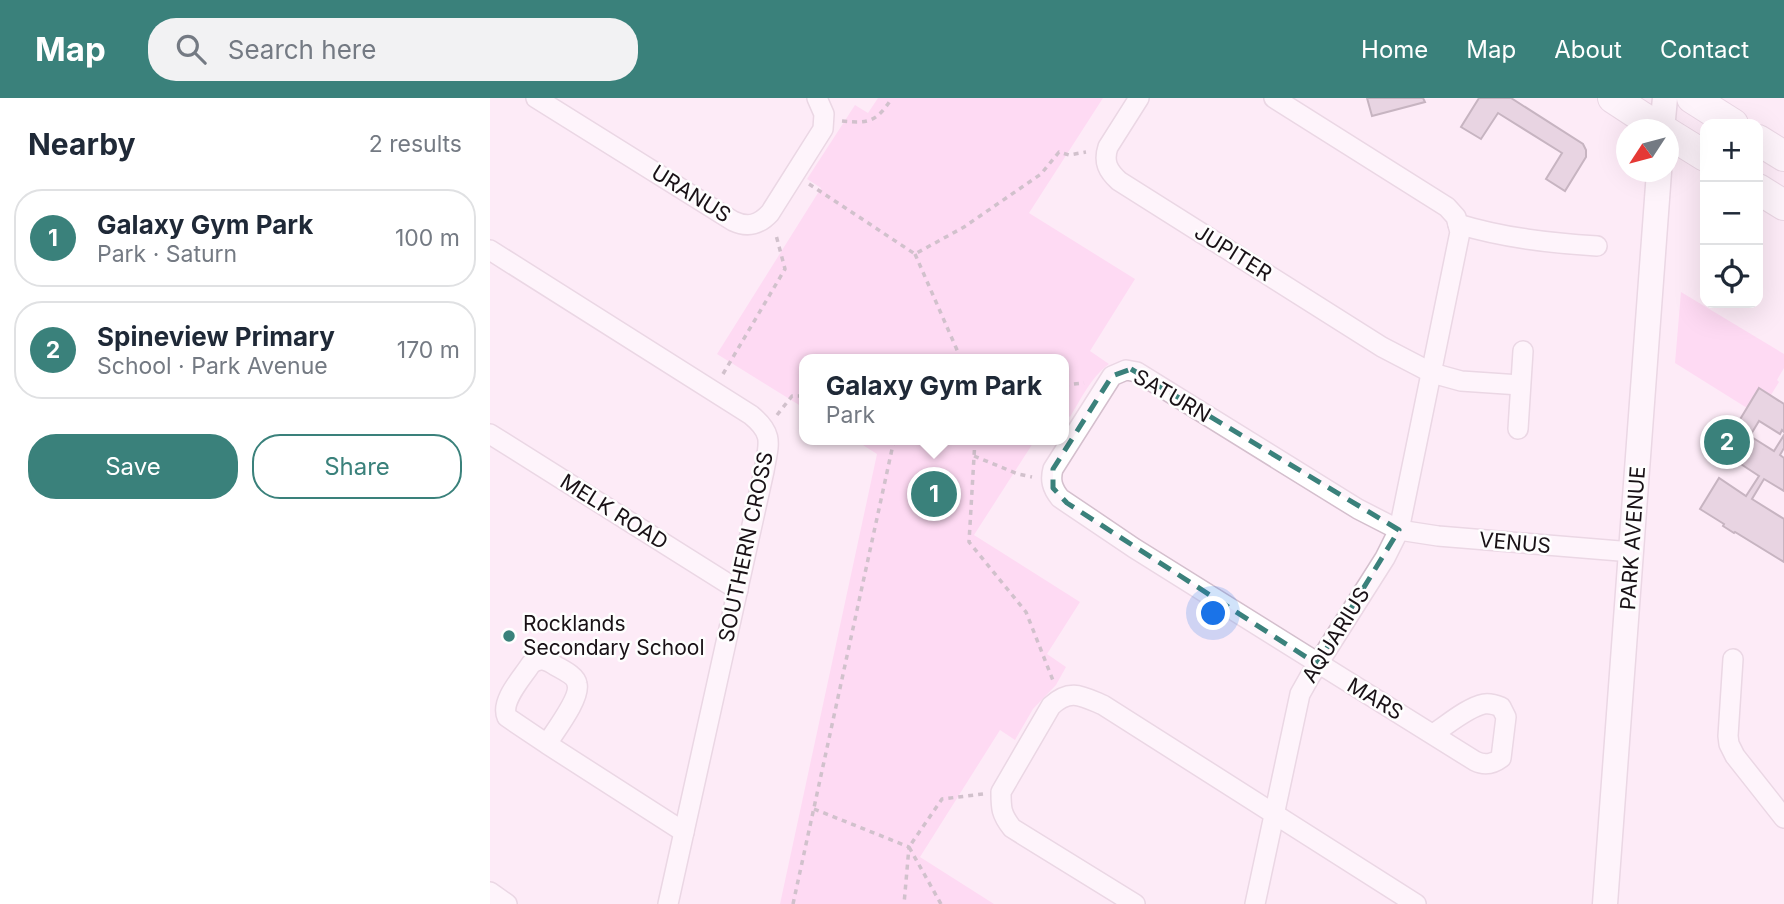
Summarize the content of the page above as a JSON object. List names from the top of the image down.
{
  "streets": {
    "street": [
      "URANUS",
      "JUPITER",
      "SATURN",
      "MELK ROAD",
      "PARK AVENUE",
      "VENUS",
      "SOUTHERN CROSS",
      "AQUARIUS",
      "MARS"
    ]
  },
  "crossings": [
    ["JUPITER", "AQUARIUS"],
    ["SATURN", "VENUS"],
    ["SATURN", "AQUARIUS"],
    ["MELK ROAD", "SOUTHERN CROSS"],
    ["PARK AVENUE", "VENUS"],
    ["VENUS", "AQUARIUS"],
    ["AQUARIUS", "MARS"]
  ],
  "places": ["Rocklands Secondary School"],
  "north": "bottom left",
  "page": {
    "header": "Map",
    "search": "Search here",
    "nav": [
      "Home",
      "Map",
      "About",
      "Contact"
    ],
    "heading": ["Nearby", "2 results"],
    "map_buttons": ["+", "−"],
    "list": [
      {
        "mark": "1",
        "name": "Galaxy Gym Park",
        "note": "Park · Saturn",
        "value": "100 m"
      },
      {
        "mark": "2",
        "name": "Spineview Primary",
        "note": "School · Park Avenue",
        "value": "170 m"
      }
    ],
    "popup": ["Galaxy Gym Park", "Park"],
    "buttons": ["Save", "Share"],
    "pins": ["2", "1"]
  }
}
